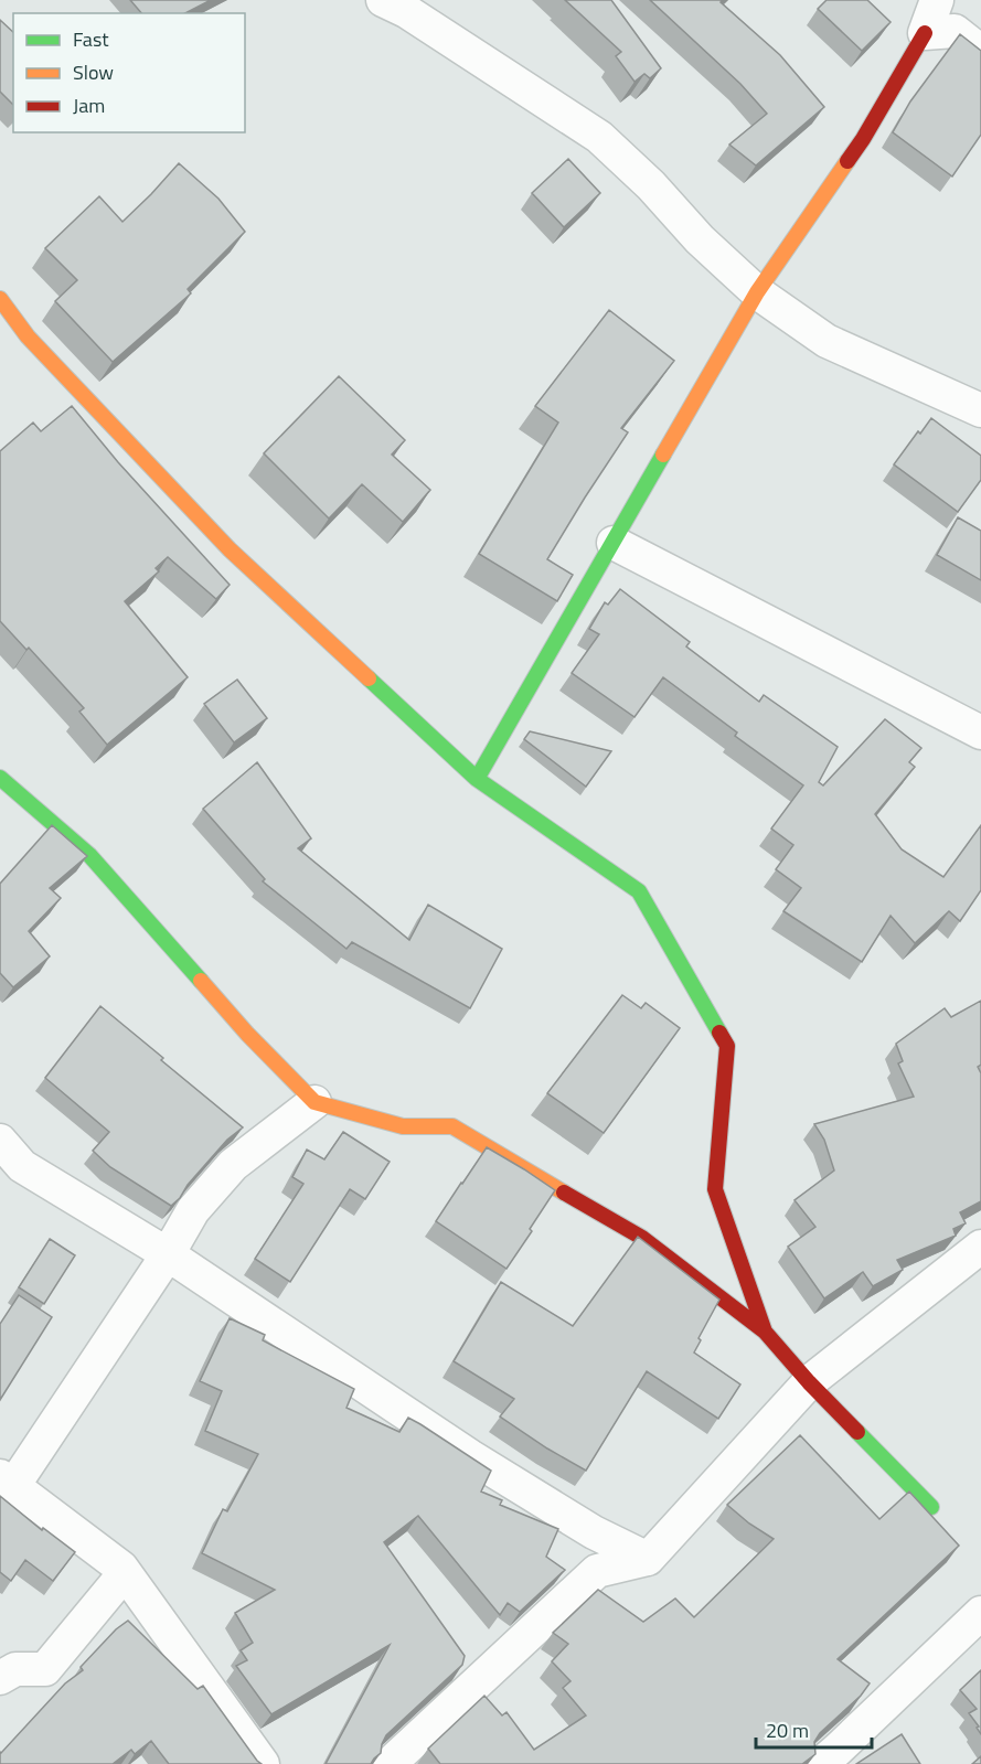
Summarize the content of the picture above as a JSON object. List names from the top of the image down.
{
  "legend": ["Fast", "Slow", "Jam"],
  "scale_bar": "20 m"
}
